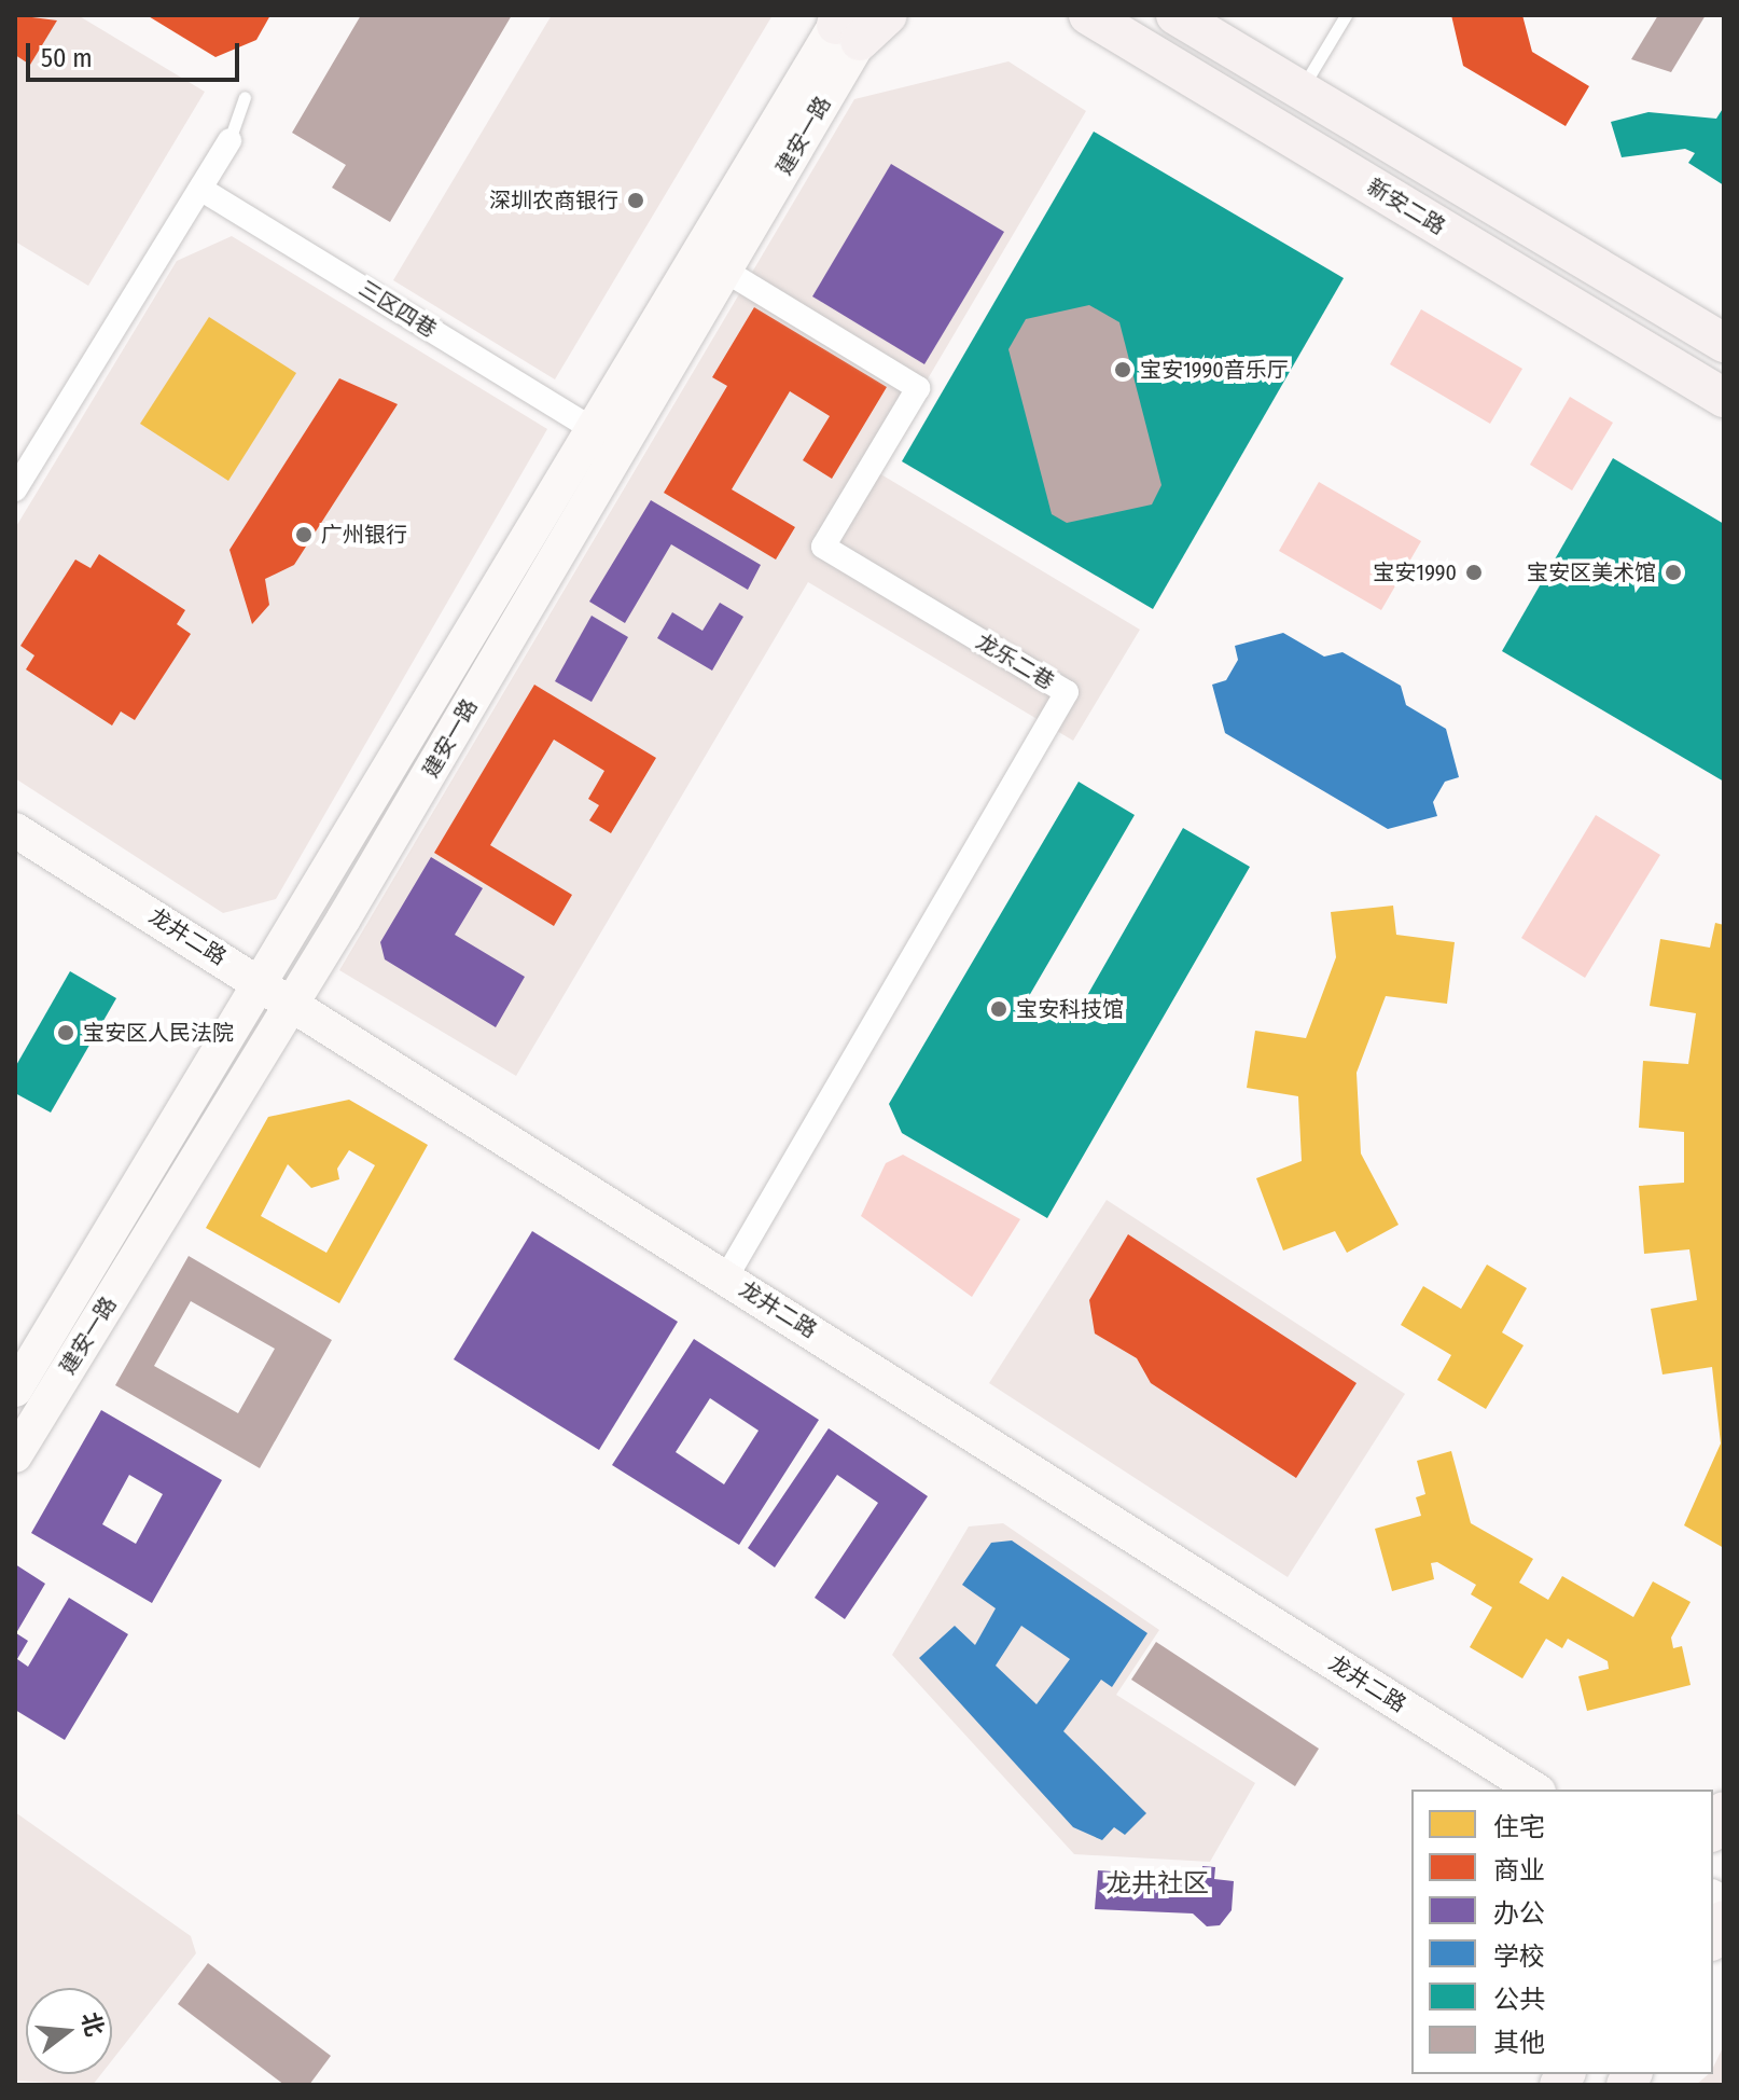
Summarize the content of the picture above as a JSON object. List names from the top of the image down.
{
  "streets": {
    "main road": ["建安一路", "新安二路", "龙井二路"],
    "street": ["三区四巷", "龙乐二巷"]
  },
  "crossings": [
    ["建安一路", "三区四巷"],
    ["建安一路", "龙乐二巷"],
    ["建安一路", "龙井二路"],
    ["龙乐二巷", "龙井二路"]
  ],
  "districts": ["龙井社区"],
  "places": [
    "深圳农商银行",
    "宝安1990音乐厅",
    "广州银行",
    "宝安1990",
    "宝安区美术馆",
    "宝安科技馆",
    "宝安区人民法院"
  ],
  "legend": [
    "住宅",
    "商业",
    "办公",
    "学校",
    "公共",
    "其他"
  ],
  "scale_bar": "50 m",
  "north": "right"
}
